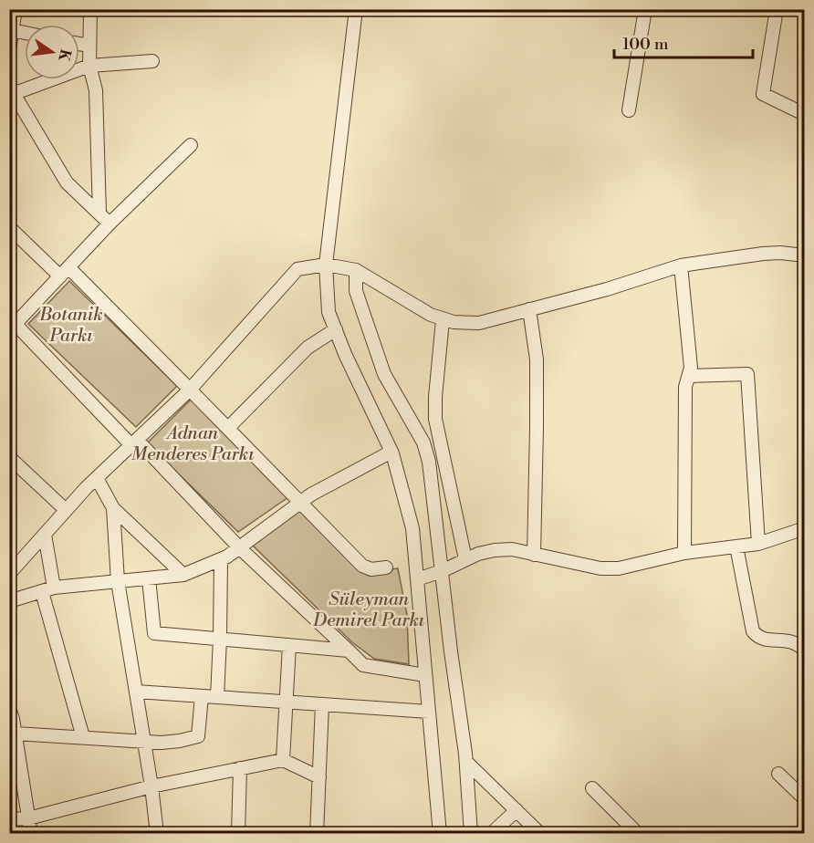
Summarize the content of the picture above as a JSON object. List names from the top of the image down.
{
  "parks": ["Botanik Parkı", "Adnan Menderes Parkı", "Süleyman Demirel Parkı"],
  "scale_bar": "100 m",
  "north": "right"
}
